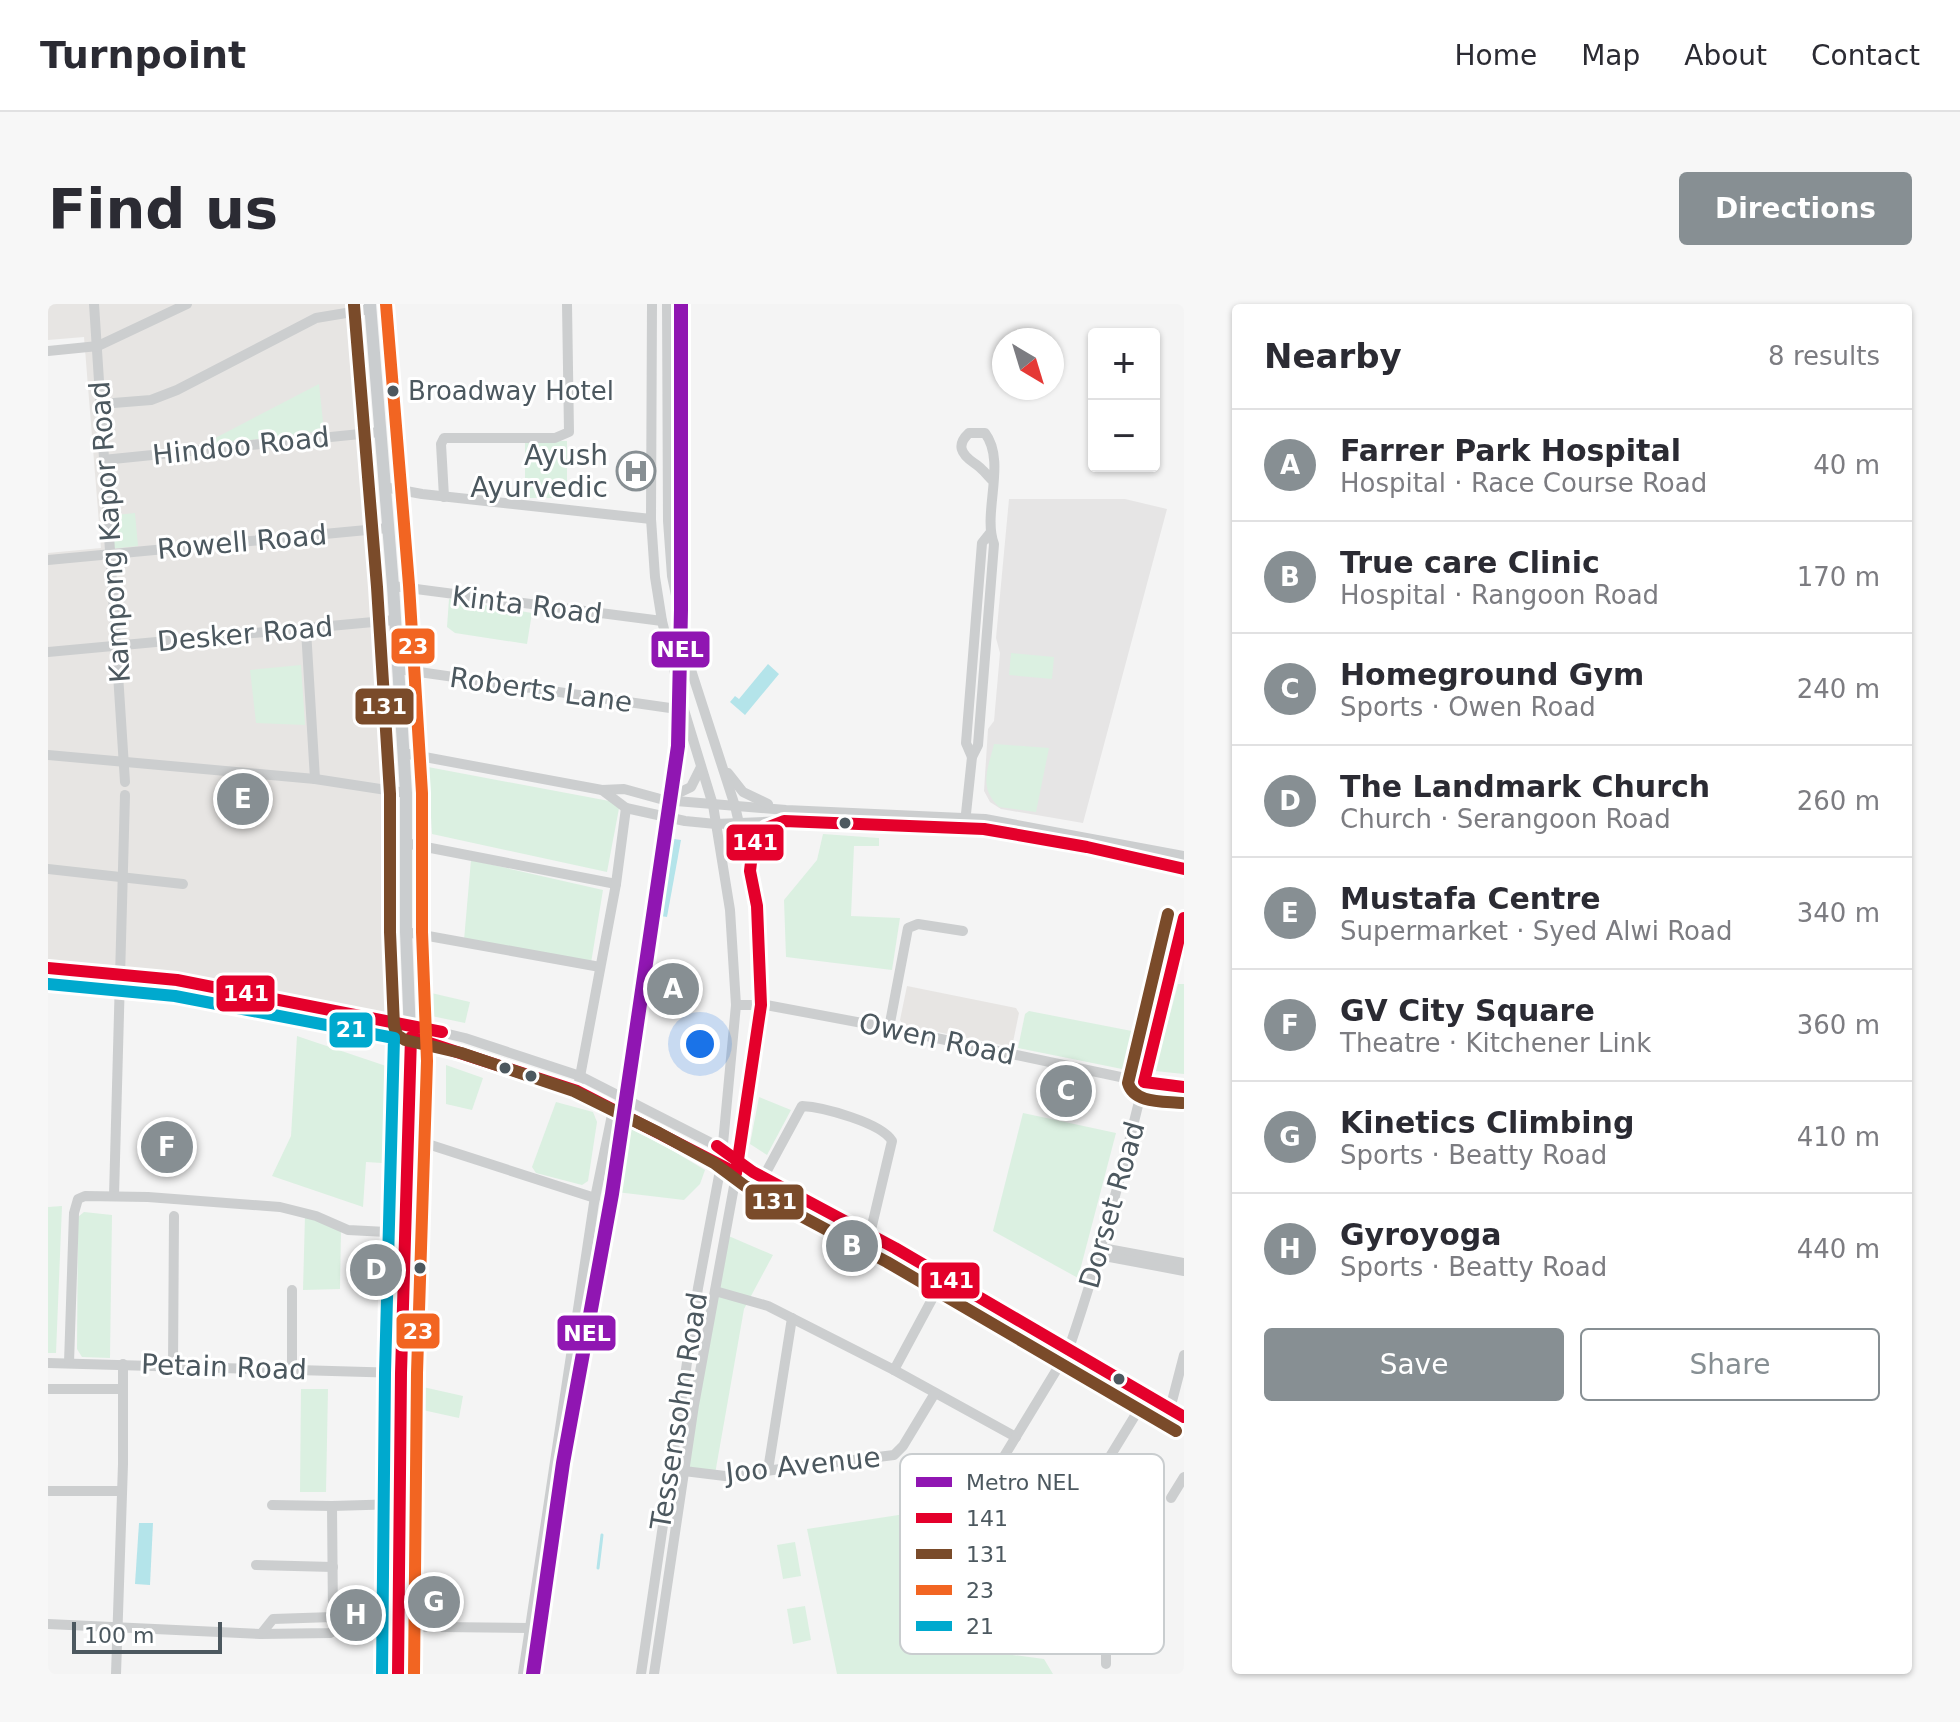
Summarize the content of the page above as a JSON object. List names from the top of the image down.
{
  "streets": {
    "street": [
      "Hindoo Road",
      "Kampong Kapor Road",
      "Rowell Road",
      "Kinta Road",
      "Desker Road",
      "Roberts Lane",
      "Owen Road",
      "Dorset Road",
      "Petain Road",
      "Tessensohn Road",
      "Joo Avenue"
    ]
  },
  "crossings": [
    ["Hindoo Road", "Kampong Kapor Road"],
    ["Kampong Kapor Road", "Rowell Road"],
    ["Kampong Kapor Road", "Desker Road"],
    ["Kinta Road", "Tessensohn Road"],
    ["Roberts Lane", "Tessensohn Road"],
    ["Owen Road", "Dorset Road"],
    ["Owen Road", "Tessensohn Road"],
    ["Tessensohn Road", "Joo Avenue"]
  ],
  "places": {
    "other": ["Broadway Hotel"],
    "hospital": ["Ayush Ayurvedic"]
  },
  "lines": [
    "metro line NEL",
    "transit line 23",
    "transit line 131",
    "transit line 141",
    "transit line 21"
  ],
  "legend": [
    "Metro NEL",
    "141",
    "131",
    "23",
    "21"
  ],
  "scale_bar": "100 m",
  "north": "bottom right",
  "page": {
    "header": "Turnpoint",
    "nav": [
      "Home",
      "Map",
      "About",
      "Contact"
    ],
    "buttons": [
      "Directions",
      ["Save", "Share"]
    ],
    "title": "Find us",
    "heading": ["Nearby", "8 results"],
    "map_buttons": ["+", "−"],
    "list": [
      {
        "mark": "A",
        "name": "Farrer Park Hospital",
        "note": "Hospital · Race Course Road",
        "value": "40 m"
      },
      {
        "mark": "B",
        "name": "True care Clinic",
        "note": "Hospital · Rangoon Road",
        "value": "170 m"
      },
      {
        "mark": "C",
        "name": "Homeground Gym",
        "note": "Sports · Owen Road",
        "value": "240 m"
      },
      {
        "mark": "D",
        "name": "The Landmark Church",
        "note": "Church · Serangoon Road",
        "value": "260 m"
      },
      {
        "mark": "E",
        "name": "Mustafa Centre",
        "note": "Supermarket · Syed Alwi Road",
        "value": "340 m"
      },
      {
        "mark": "F",
        "name": "GV City Square",
        "note": "Theatre · Kitchener Link",
        "value": "360 m"
      },
      {
        "mark": "G",
        "name": "Kinetics Climbing",
        "note": "Sports · Beatty Road",
        "value": "410 m"
      },
      {
        "mark": "H",
        "name": "Gyroyoga",
        "note": "Sports · Beatty Road",
        "value": "440 m"
      }
    ],
    "pins": [
      "E",
      "A",
      "C",
      "F",
      "B",
      "D",
      "G",
      "H"
    ],
    "scale": "100 m"
  }
}
